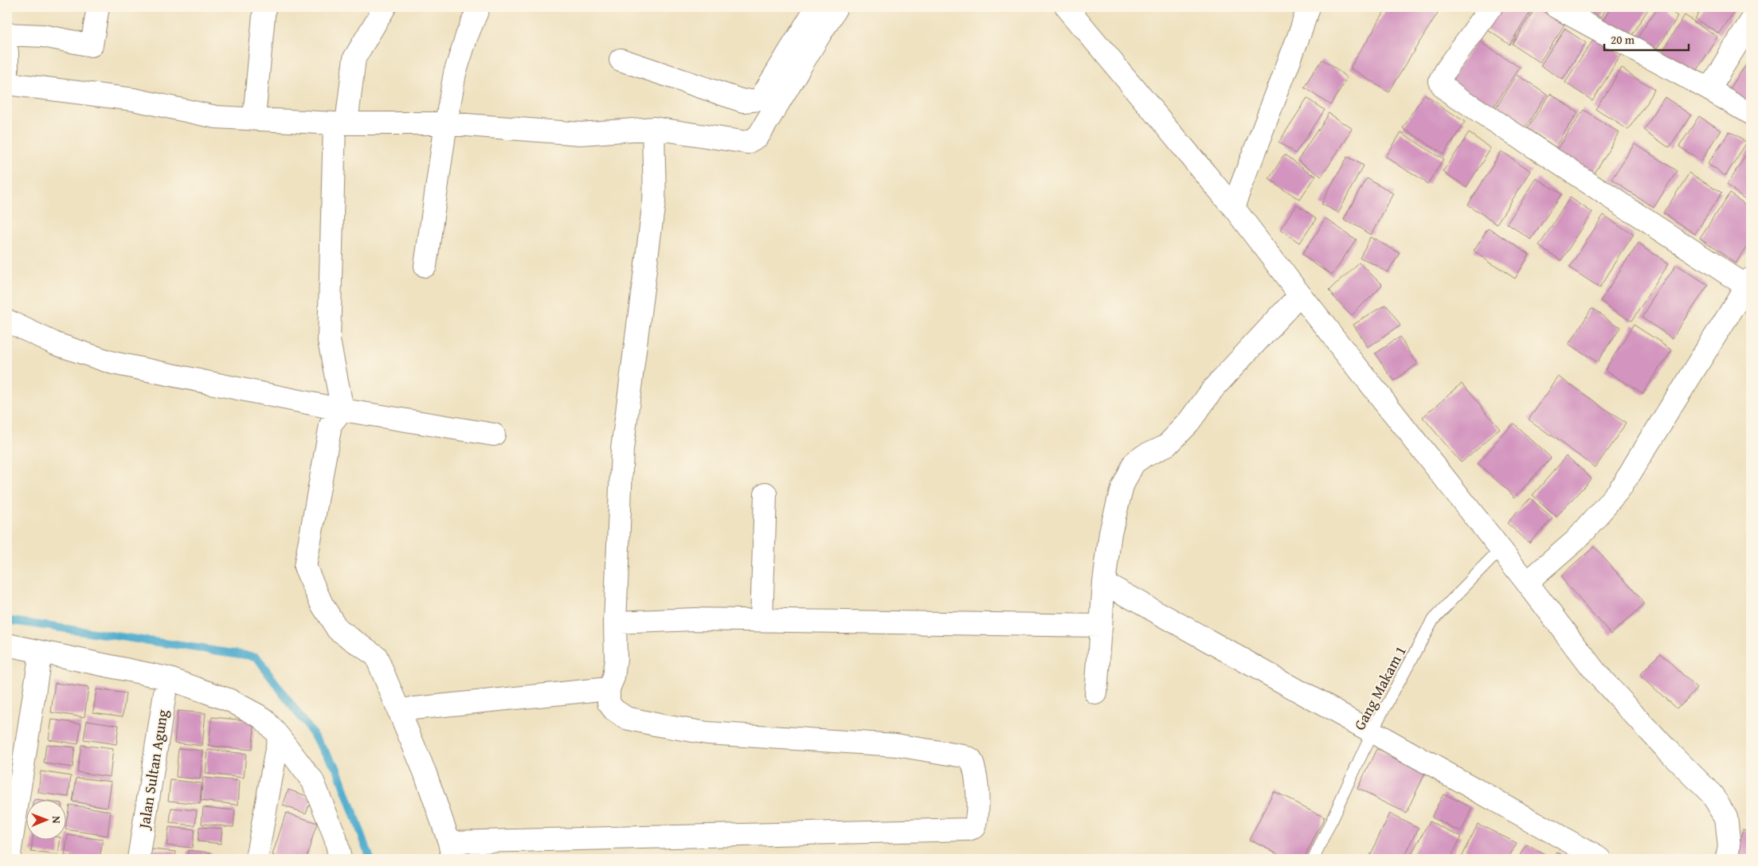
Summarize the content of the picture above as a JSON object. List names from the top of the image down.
{
  "streets": {
    "street": ["Jalan Sultan Agung"],
    "lane": ["Gang Makam 1"]
  },
  "scale_bar": "20 m",
  "north": "right"
}
